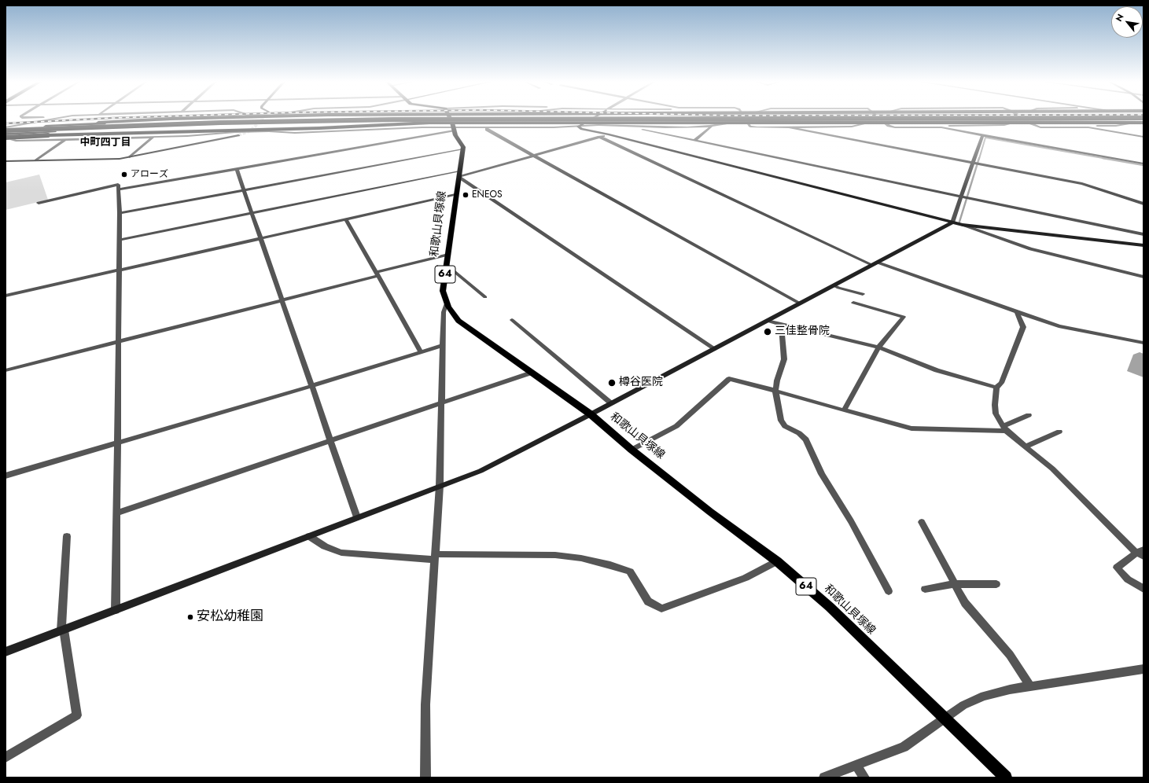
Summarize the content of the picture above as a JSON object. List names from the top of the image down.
{
  "streets": {
    "main road": ["和歌山貝塚線", "64"]
  },
  "districts": ["中町四丁目"],
  "places": [
    "アローズ",
    "ENEOS",
    "三佳整骨院",
    "樽谷医院",
    "安松幼稚園"
  ],
  "north": "top left"
}
